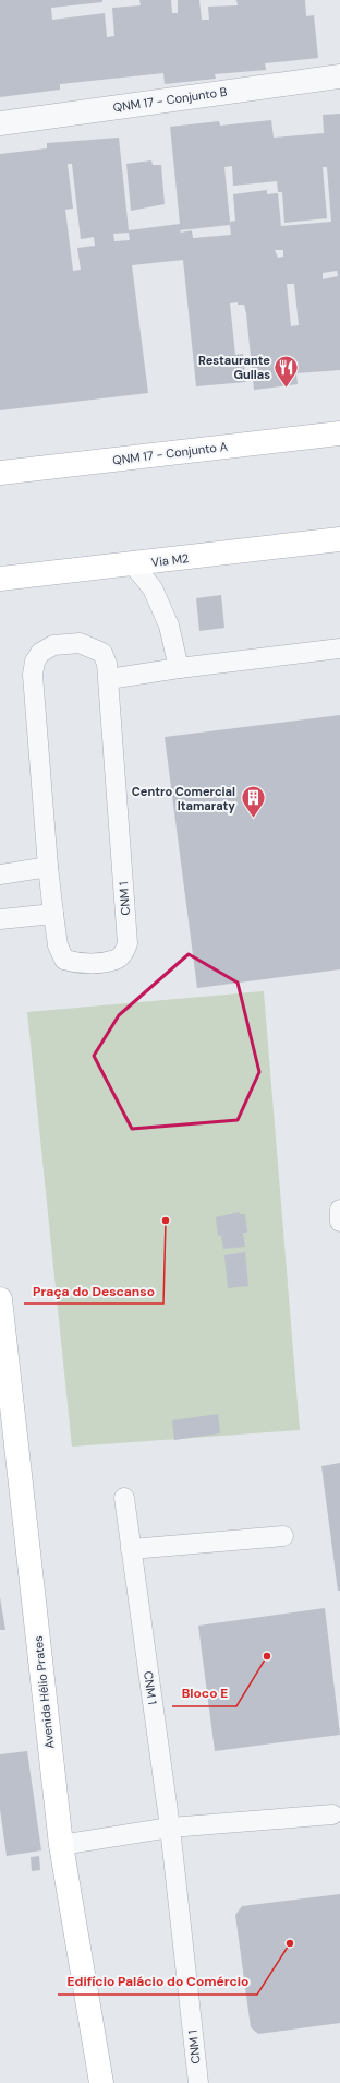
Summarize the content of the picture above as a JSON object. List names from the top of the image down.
{
  "streets": {
    "main road": ["QNM 17 - Conjunto A", "Via M2", "Avenida Hélio Prates"],
    "street": ["QNM 17 - Conjunto B"],
    "lane": ["CNM 1"]
  },
  "places": {
    "restaurant": ["Restaurante Gullas"],
    "building": ["Centro Comercial Itamaraty"],
    "other": ["Praça do Descanso", "Bloco E", "Edifício Palácio do Comércio"]
  }
}
